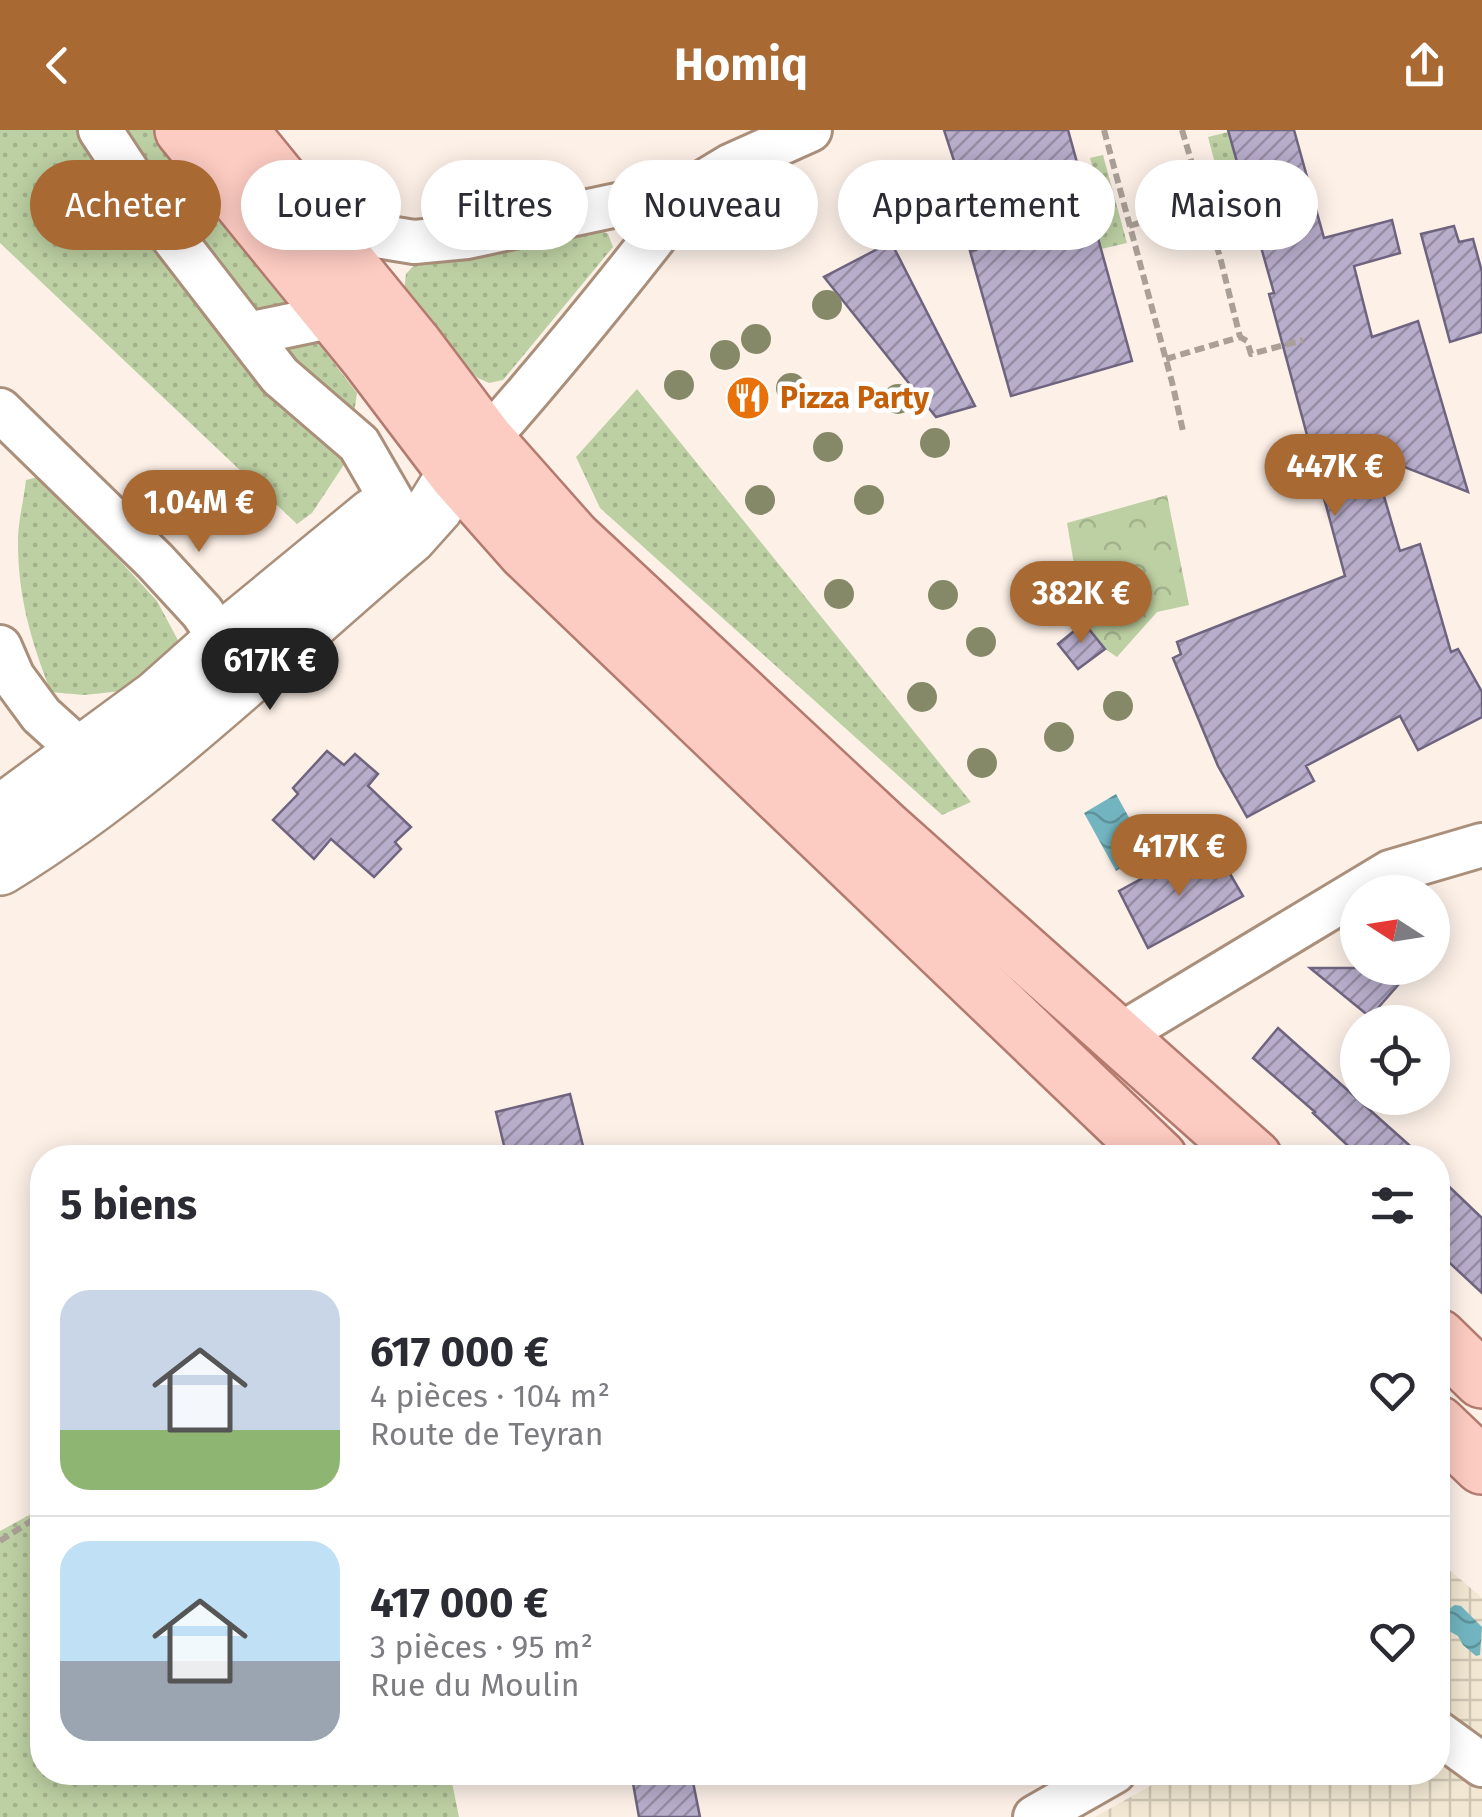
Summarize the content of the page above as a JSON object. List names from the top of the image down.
{
  "places": {
    "restaurant": ["Pizza Party"]
  },
  "north": "left",
  "page": {
    "header": "Homiq",
    "chip": [
      "Acheter",
      "Louer",
      "Filtres",
      "Nouveau",
      "Appartement",
      "Maison"
    ],
    "price": [
      "447K €",
      "1.04M €",
      "382K €",
      "617K €",
      "417K €"
    ],
    "heading": "5 biens",
    "list": [
      {
        "name": "617 000 €",
        "note": "4 pièces · 104 m² · Route de Teyran"
      },
      {
        "name": "417 000 €",
        "note": "3 pièces · 95 m² · Rue du Moulin"
      }
    ]
  }
}
